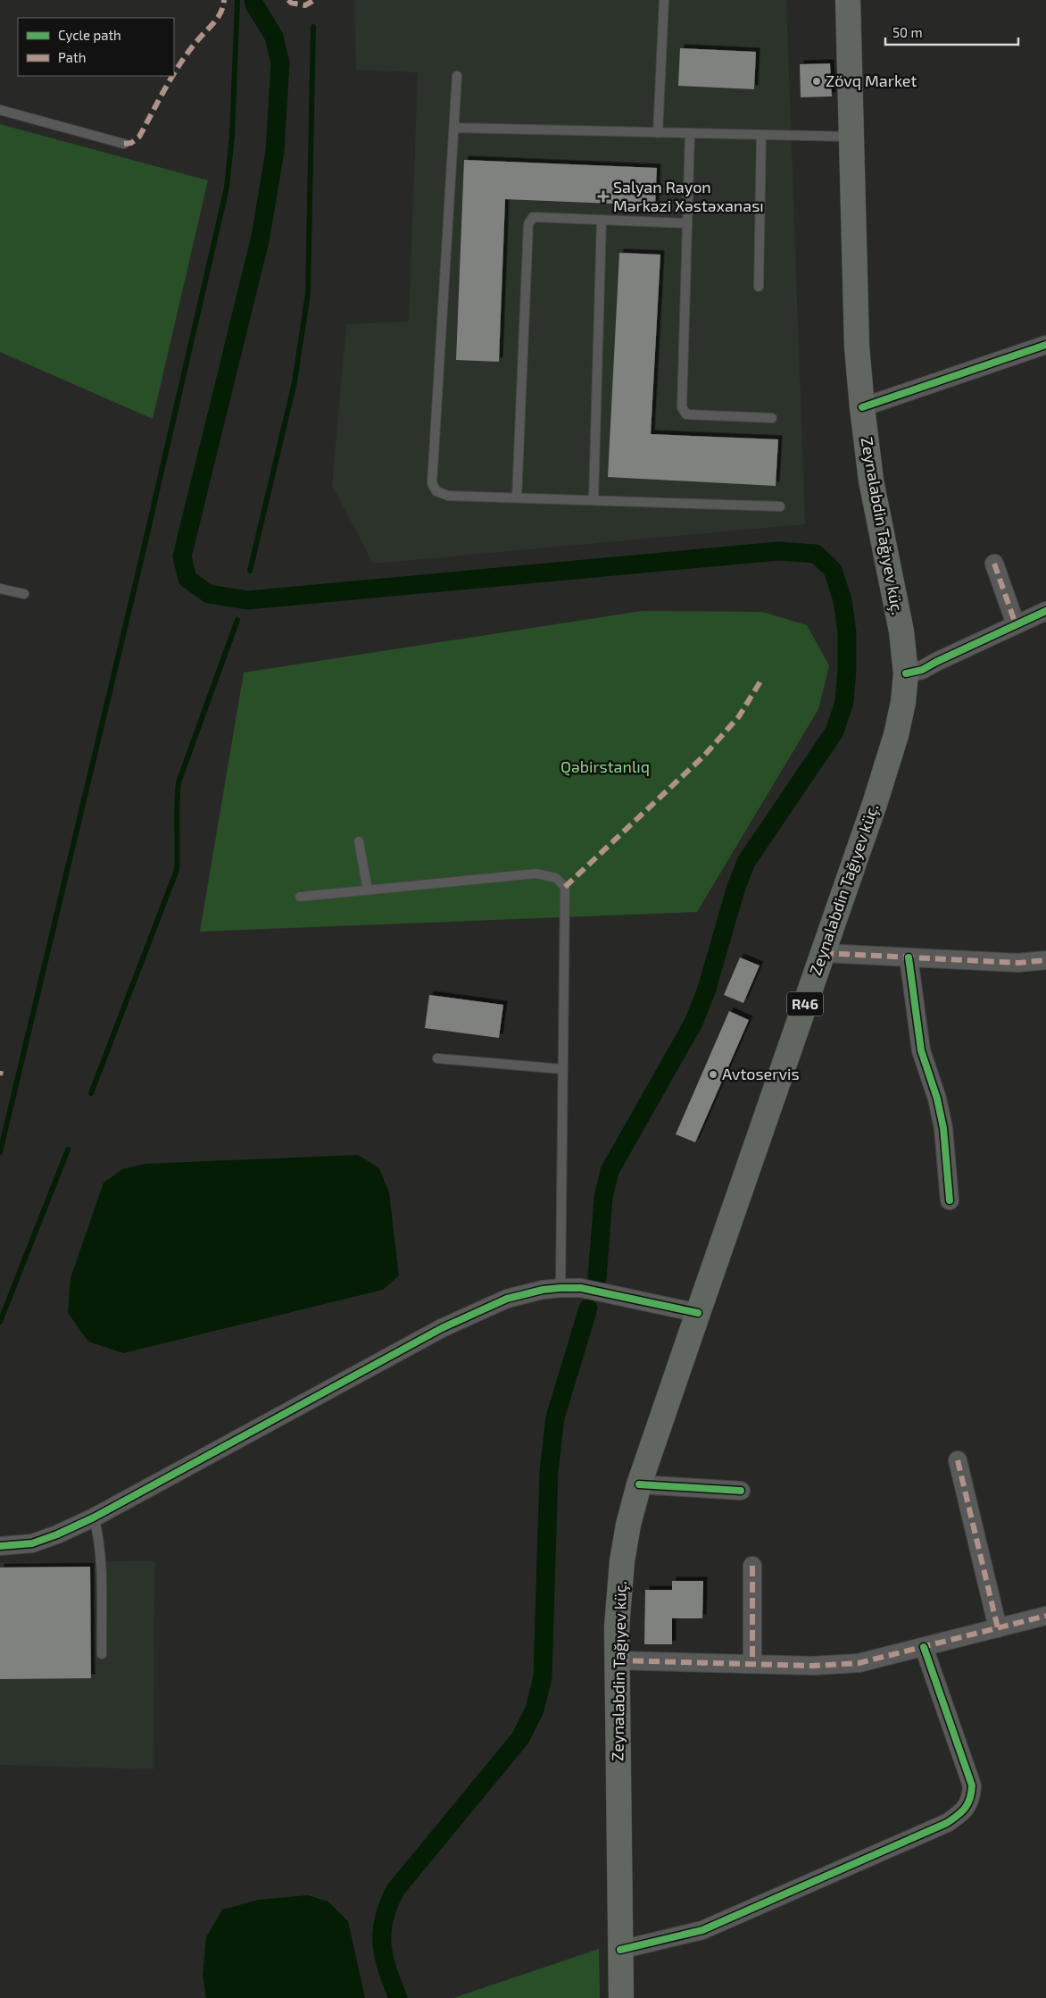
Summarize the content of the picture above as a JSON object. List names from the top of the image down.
{
  "streets": {
    "main road": ["Zeynalabdin Tağıyev küç.", "R46"]
  },
  "parks": ["Qəbirstanlıq"],
  "places": {
    "other": ["Zövq Market", "Avtoservis"],
    "health": ["Salyan Rayon Mərkəzi Xəstəxanası"]
  },
  "legend": ["Cycle path", "Path"],
  "scale_bar": "50 m"
}
